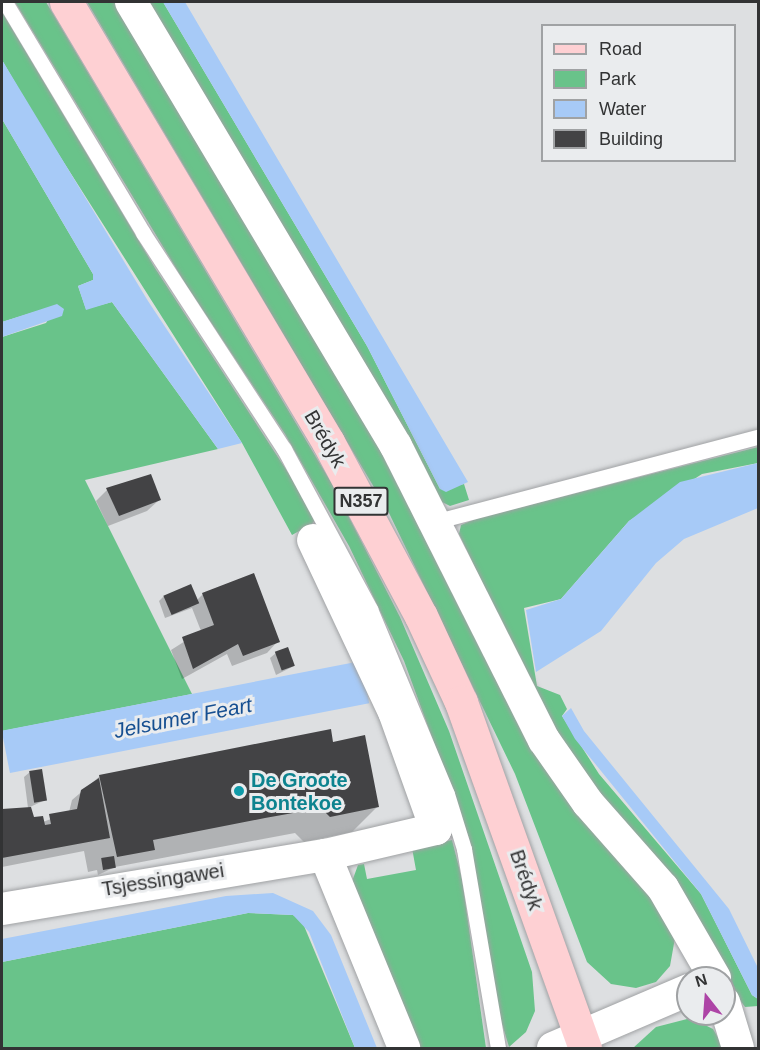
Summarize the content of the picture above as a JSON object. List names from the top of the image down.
{
  "streets": {
    "main road": ["Brédyk", "N357"],
    "street": ["Tsjessingawei"]
  },
  "water": ["Jelsumer Feart"],
  "places": ["De Groote Bontekoe"],
  "legend": [
    "Road",
    "Park",
    "Water",
    "Building"
  ],
  "north": "top"
}
